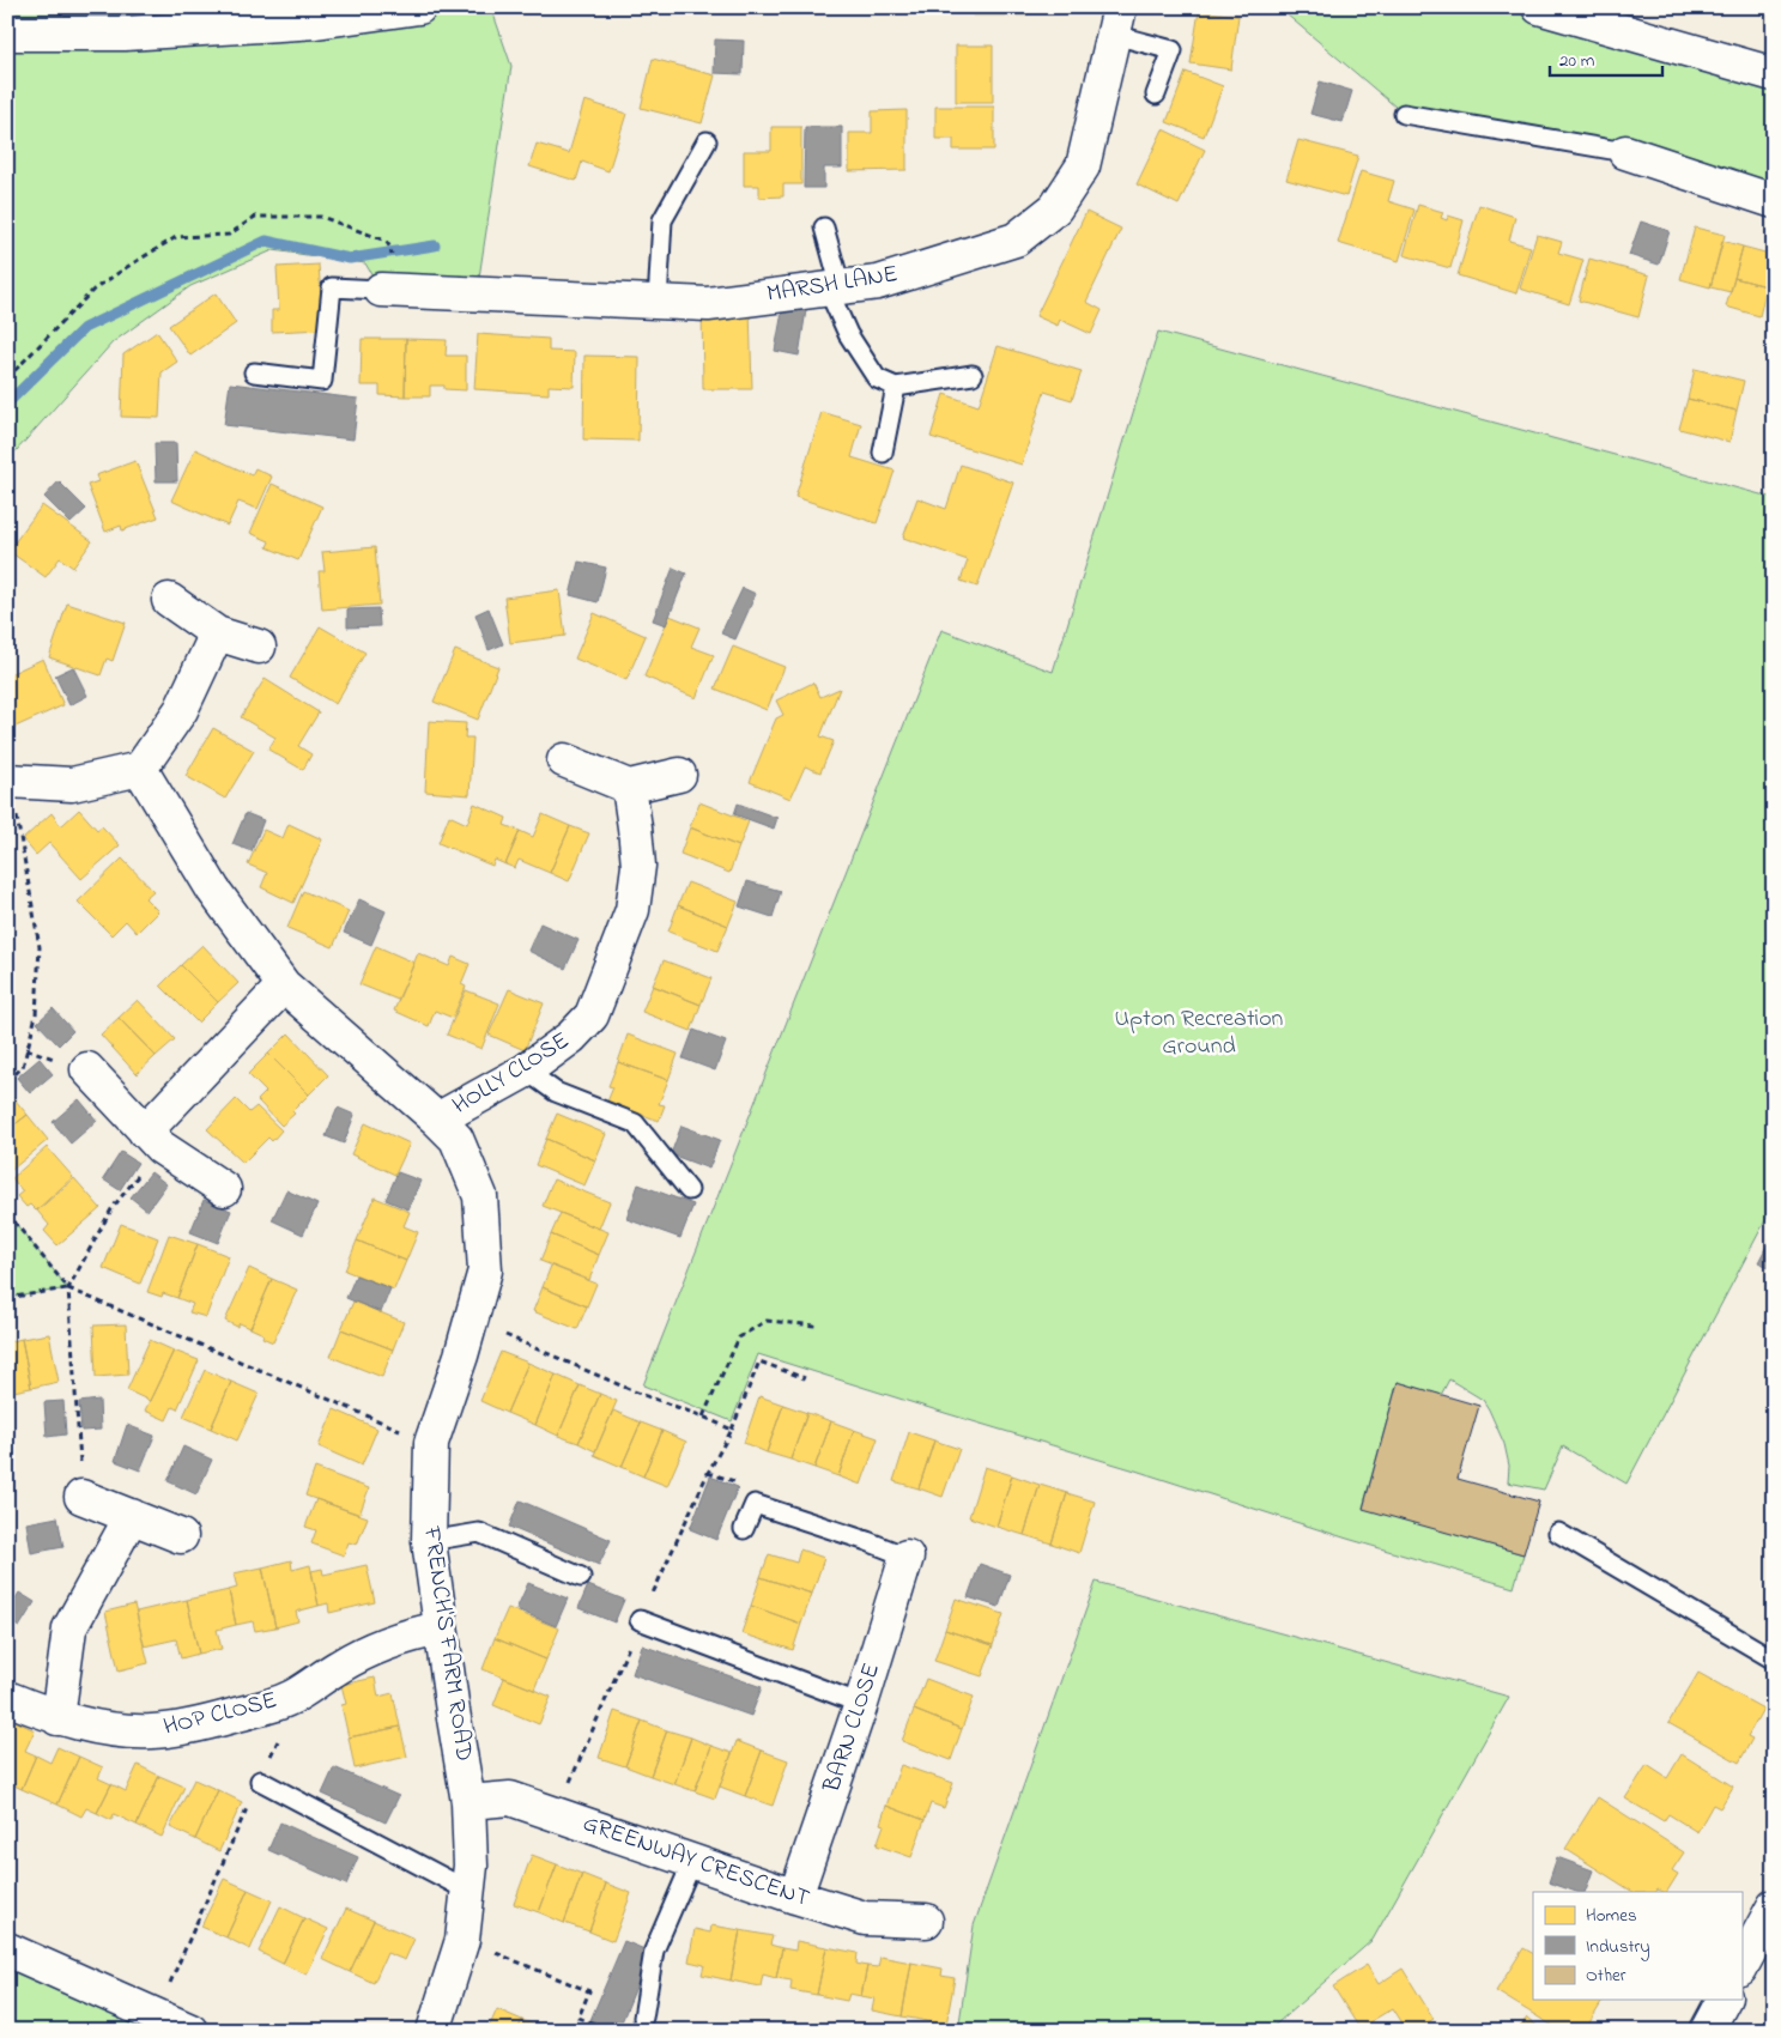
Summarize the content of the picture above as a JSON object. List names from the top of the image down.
{
  "streets": {
    "street": [
      "MARSH LANE",
      "HOLLY CLOSE",
      "FRENCH'S FARM ROAD",
      "HOP CLOSE",
      "BARN CLOSE",
      "GREENWAY CRESCENT"
    ]
  },
  "crossings": [
    ["HOLLY CLOSE", "FRENCH'S FARM ROAD"],
    ["FRENCH'S FARM ROAD", "HOP CLOSE"],
    ["FRENCH'S FARM ROAD", "GREENWAY CRESCENT"],
    ["BARN CLOSE", "GREENWAY CRESCENT"]
  ],
  "parks": ["Upton Recreation Ground"],
  "legend": ["Homes", "Industry", "Other"],
  "scale_bar": "20 m"
}
